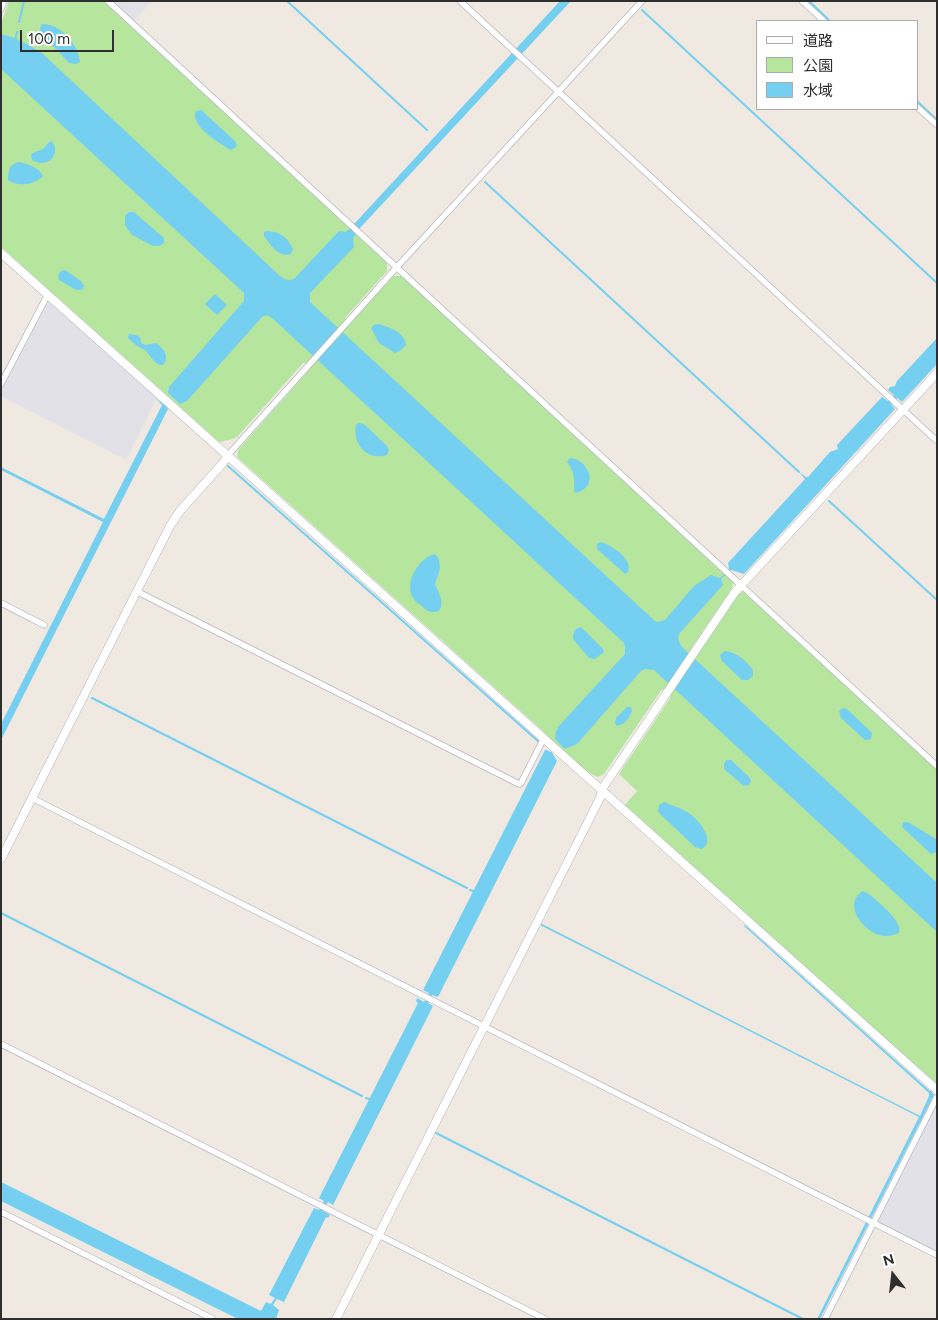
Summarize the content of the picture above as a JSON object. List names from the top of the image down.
{
  "legend": ["道路", "公園", "水域"],
  "scale_bar": "100 m",
  "north": "top"
}
